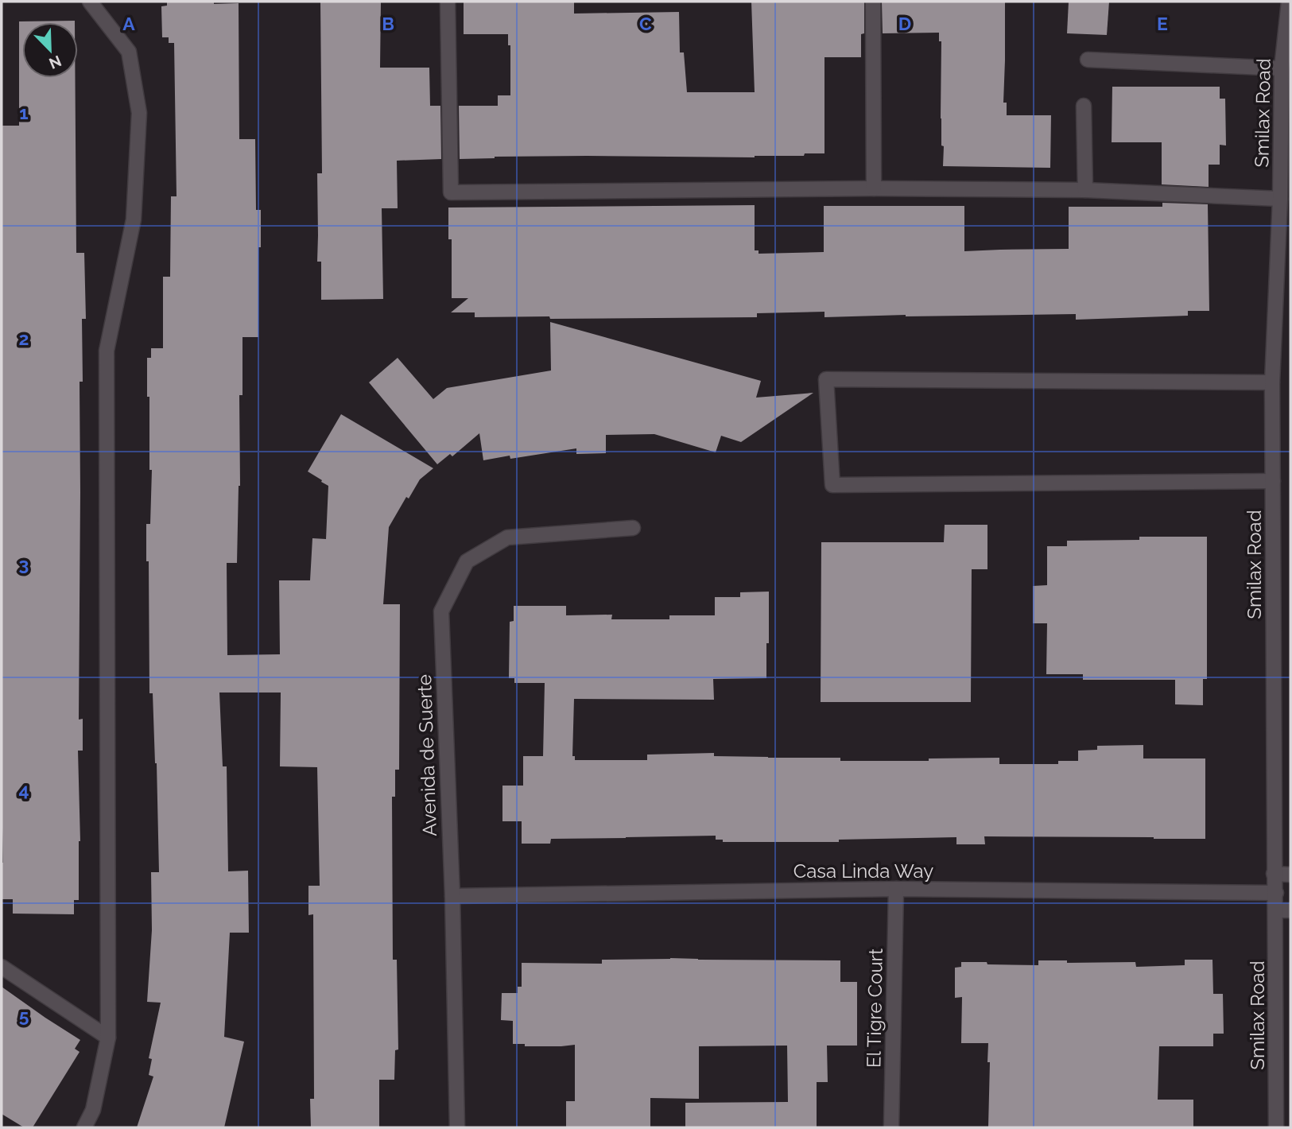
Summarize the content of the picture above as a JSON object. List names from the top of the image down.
{
  "streets": {
    "street": [
      "Smilax Road",
      "Avenida de Suerte",
      "Casa Linda Way",
      "El Tigre Court"
    ]
  },
  "crossings": [
    ["Smilax Road", "Casa Linda Way"],
    ["Avenida de Suerte", "Casa Linda Way"],
    ["Casa Linda Way", "El Tigre Court"]
  ],
  "north": "bottom right",
  "grid": {
    "columns": [
      "A",
      "B",
      "C",
      "D",
      "E"
    ],
    "rows": [
      "1",
      "2",
      "3",
      "4",
      "5"
    ]
  }
}
